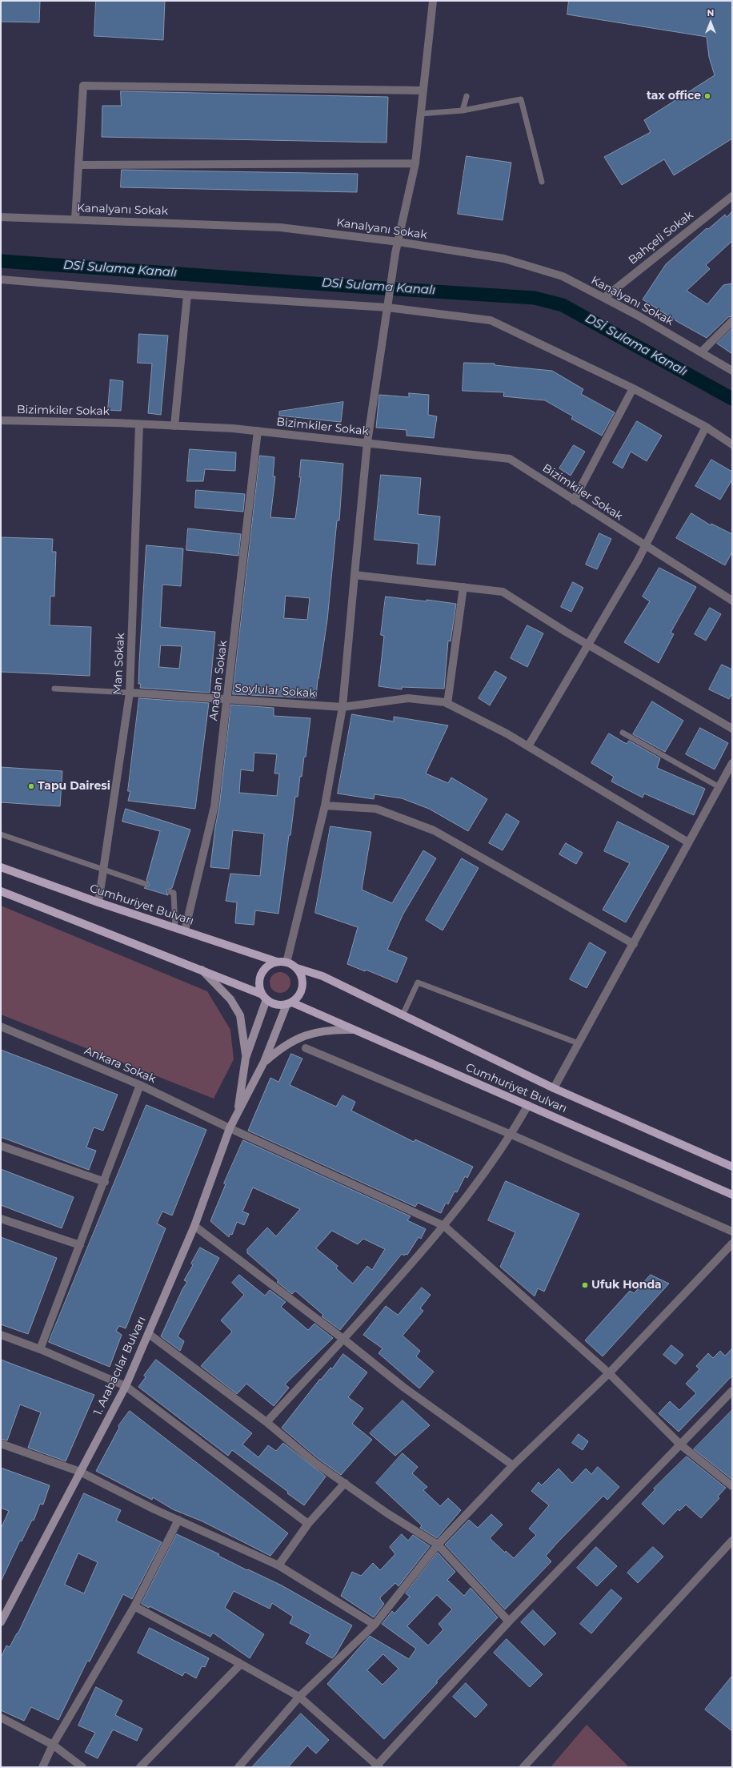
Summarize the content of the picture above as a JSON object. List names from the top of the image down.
{
  "streets": {
    "main road": ["Cumhuriyet Bulvarı", "1. Arabacılar Bulvarı"],
    "street": [
      "Kanalyanı Sokak",
      "Bahçeli Sokak",
      "Bizimkiler Sokak",
      "Man Sokak",
      "Anadan Sokak",
      "Soylular Sokak",
      "Ankara Sokak"
    ]
  },
  "crossings": [
    ["Kanalyanı Sokak", "Bahçeli Sokak"],
    ["Bizimkiler Sokak", "Man Sokak"],
    ["Bizimkiler Sokak", "Anadan Sokak"],
    ["Man Sokak", "Soylular Sokak"],
    ["Man Sokak", "Cumhuriyet Bulvarı"],
    ["Anadan Sokak", "Soylular Sokak"],
    ["Anadan Sokak", "Cumhuriyet Bulvarı"],
    ["Cumhuriyet Bulvarı", "1. Arabacılar Bulvarı"],
    ["Ankara Sokak", "1. Arabacılar Bulvarı"]
  ],
  "water": ["DSİ Sulama Kanalı"],
  "places": ["tax office", "Tapu Dairesi", "Ufuk Honda"],
  "north": "top"
}
